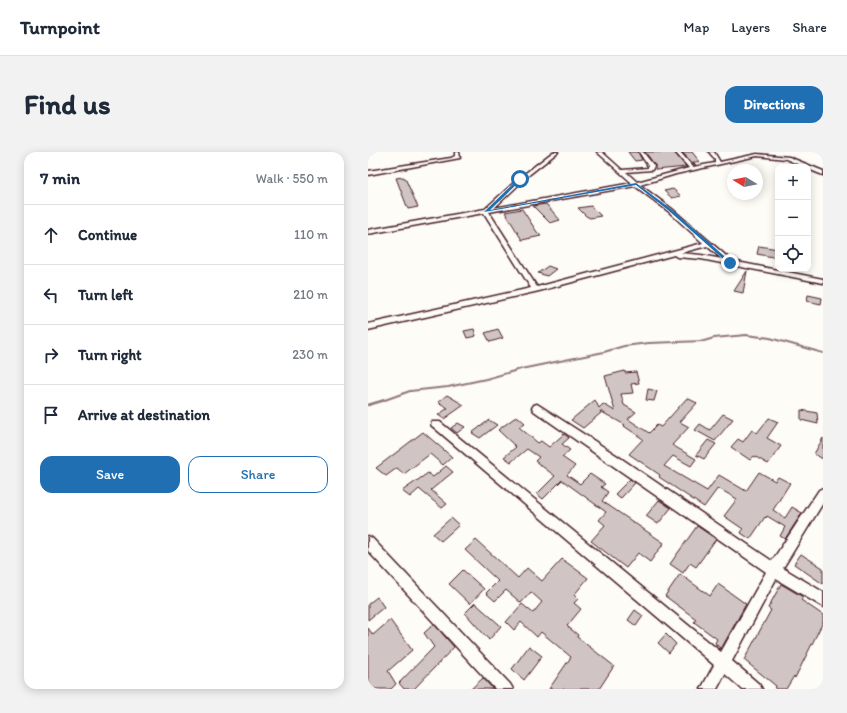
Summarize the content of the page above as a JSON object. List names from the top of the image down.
{
  "north": "left",
  "page": {
    "header": "Turnpoint",
    "nav": ["Map", "Layers", "Share"],
    "buttons": [
      "Directions",
      ["Save", "Share"]
    ],
    "title": "Find us",
    "heading": ["7 min", "Walk · 550 m"],
    "map_buttons": ["+", "−"],
    "list": [
      ["Continue", "110 m"],
      ["Turn left", "210 m"],
      ["Turn right", "230 m"],
      "Arrive at destination"
    ]
  }
}
